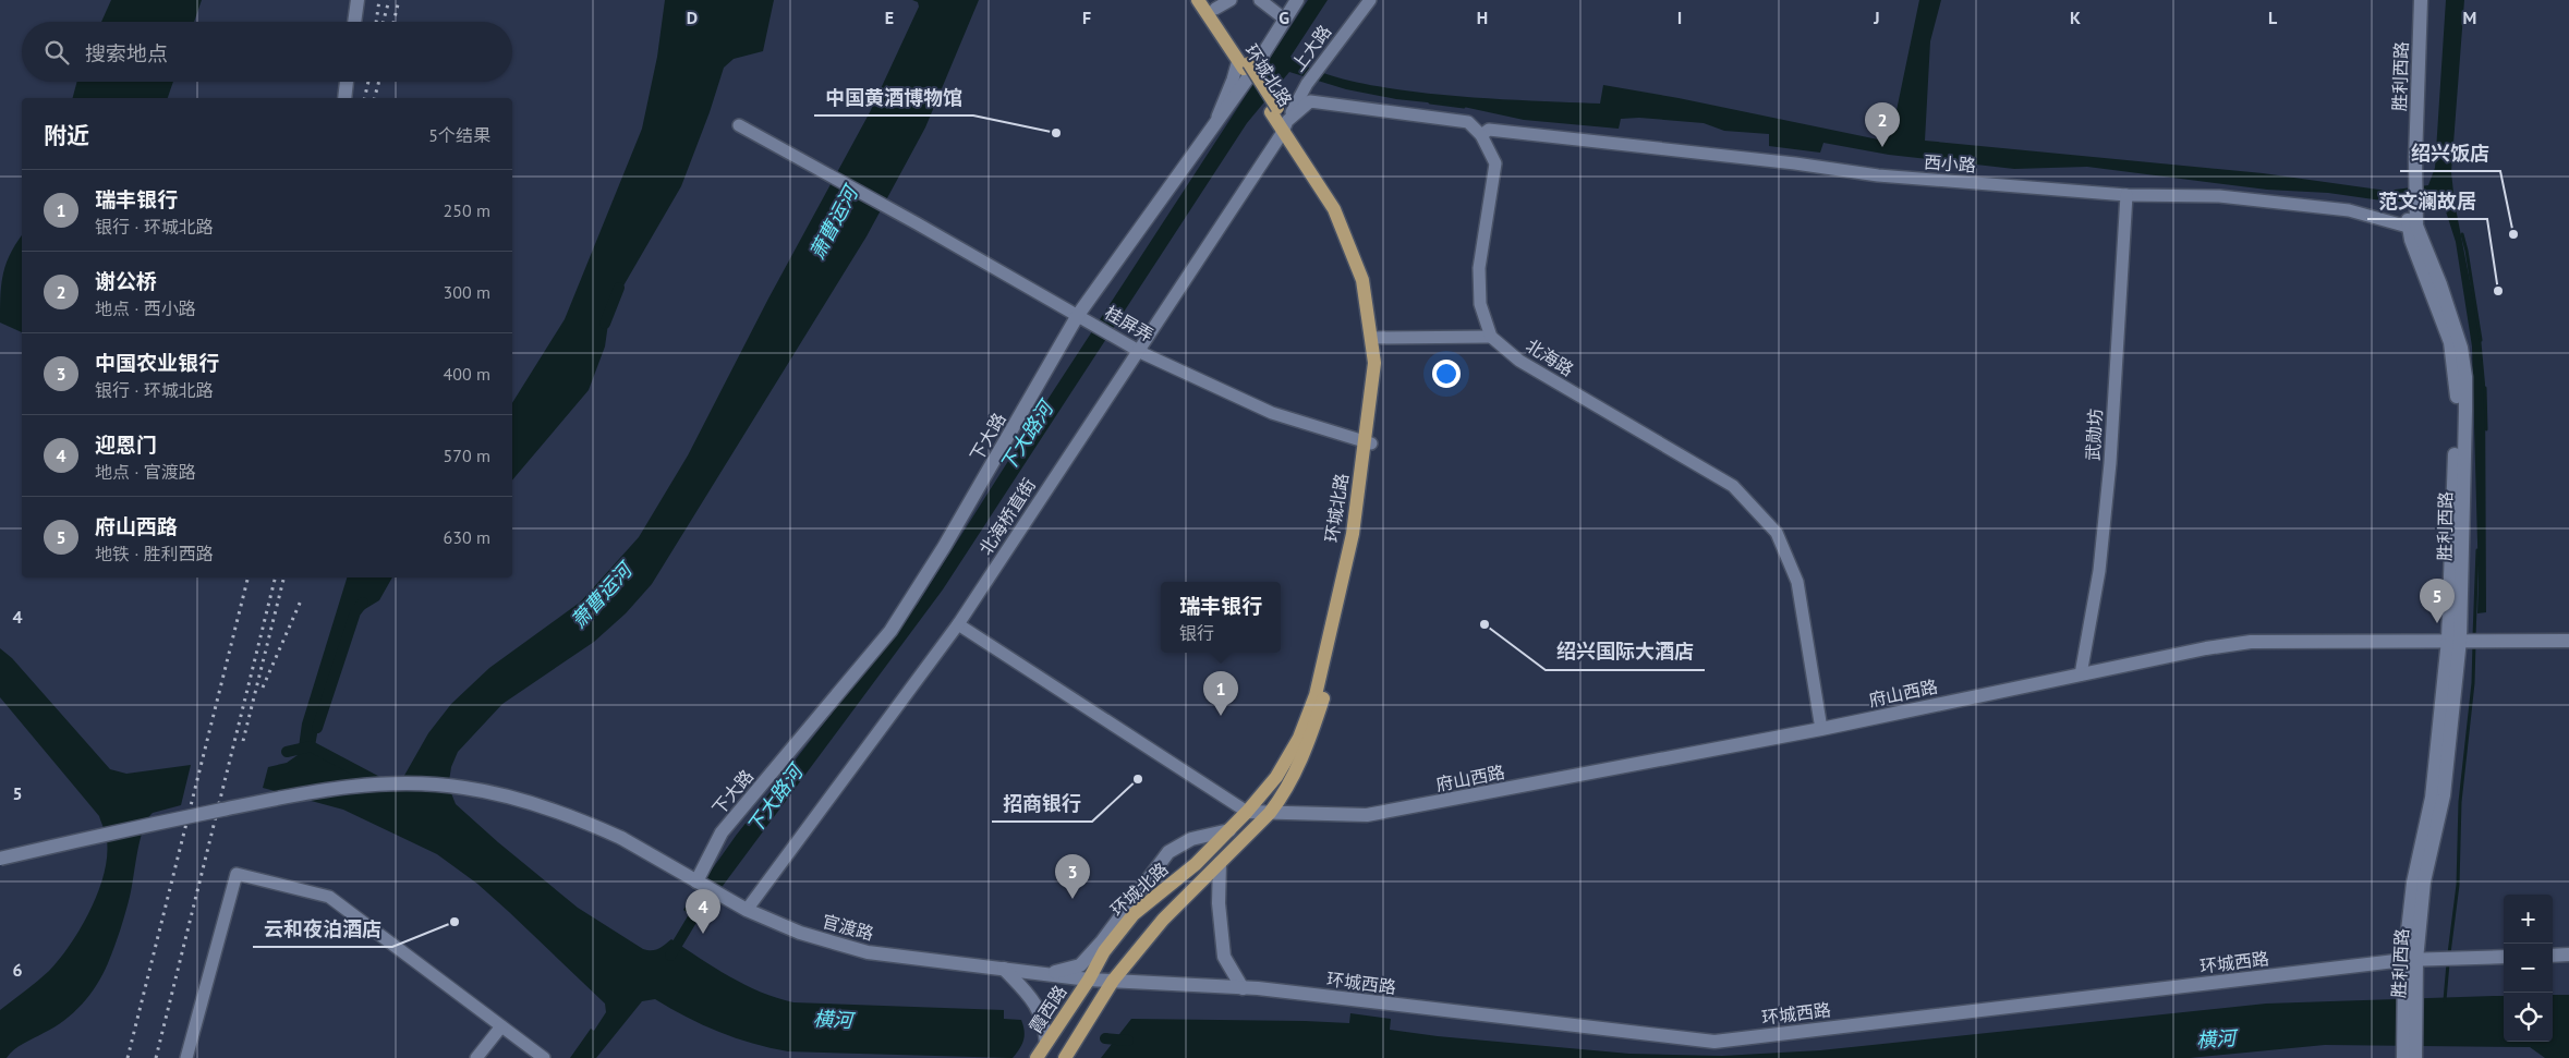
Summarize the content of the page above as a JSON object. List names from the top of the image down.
{
  "streets": {
    "main road": ["环城北路", "霞西路"],
    "street": [
      "上大路",
      "胜利西路",
      "西小路",
      "桂屏弄",
      "北海路",
      "武勋坊",
      "下大路",
      "北海桥直街",
      "府山西路",
      "官渡路",
      "环城西路"
    ]
  },
  "crossings": [
    ["上大路", "环城北路"],
    ["上大路", "北海桥直街"],
    ["环城北路", "桂屏弄"],
    ["环城北路", "北海桥直街"],
    ["环城北路", "府山西路"],
    ["环城北路", "官渡路"],
    ["环城北路", "环城西路"],
    ["环城北路", "霞西路"],
    ["胜利西路", "西小路"],
    ["胜利西路", "府山西路"],
    ["胜利西路", "环城西路"],
    ["西小路", "武勋坊"],
    ["桂屏弄", "下大路"],
    ["桂屏弄", "北海桥直街"],
    ["北海路", "府山西路"],
    ["武勋坊", "府山西路"],
    ["下大路", "官渡路"],
    ["北海桥直街", "官渡路"],
    ["官渡路", "环城西路"],
    ["官渡路", "霞西路"],
    ["环城西路", "霞西路"]
  ],
  "water": ["萧曹运河", "下大路河", "横河"],
  "places": [
    "中国黄酒博物馆",
    "绍兴饭店",
    "范文澜故居",
    "绍兴国际大酒店",
    "招商银行",
    "云和夜泊酒店"
  ],
  "page": {
    "search": "搜索地点",
    "heading": ["附近", "5个结果"],
    "pins": [
      "2",
      "5",
      "1",
      "3",
      "4"
    ],
    "list": [
      {
        "mark": "1",
        "name": "瑞丰银行",
        "note": "银行 · 环城北路",
        "value": "250 m"
      },
      {
        "mark": "2",
        "name": "谢公桥",
        "note": "地点 · 西小路",
        "value": "300 m"
      },
      {
        "mark": "3",
        "name": "中国农业银行",
        "note": "银行 · 环城北路",
        "value": "400 m"
      },
      {
        "mark": "4",
        "name": "迎恩门",
        "note": "地点 · 官渡路",
        "value": "570 m"
      },
      {
        "mark": "5",
        "name": "府山西路",
        "note": "地铁 · 胜利西路",
        "value": "630 m"
      }
    ],
    "popup": ["瑞丰银行", "银行"],
    "map_buttons": ["+", "−"]
  },
  "grid": {
    "columns": [
      "D",
      "E",
      "F",
      "G",
      "H",
      "I",
      "J",
      "K",
      "L",
      "M"
    ],
    "rows": ["4", "5", "6"]
  }
}
